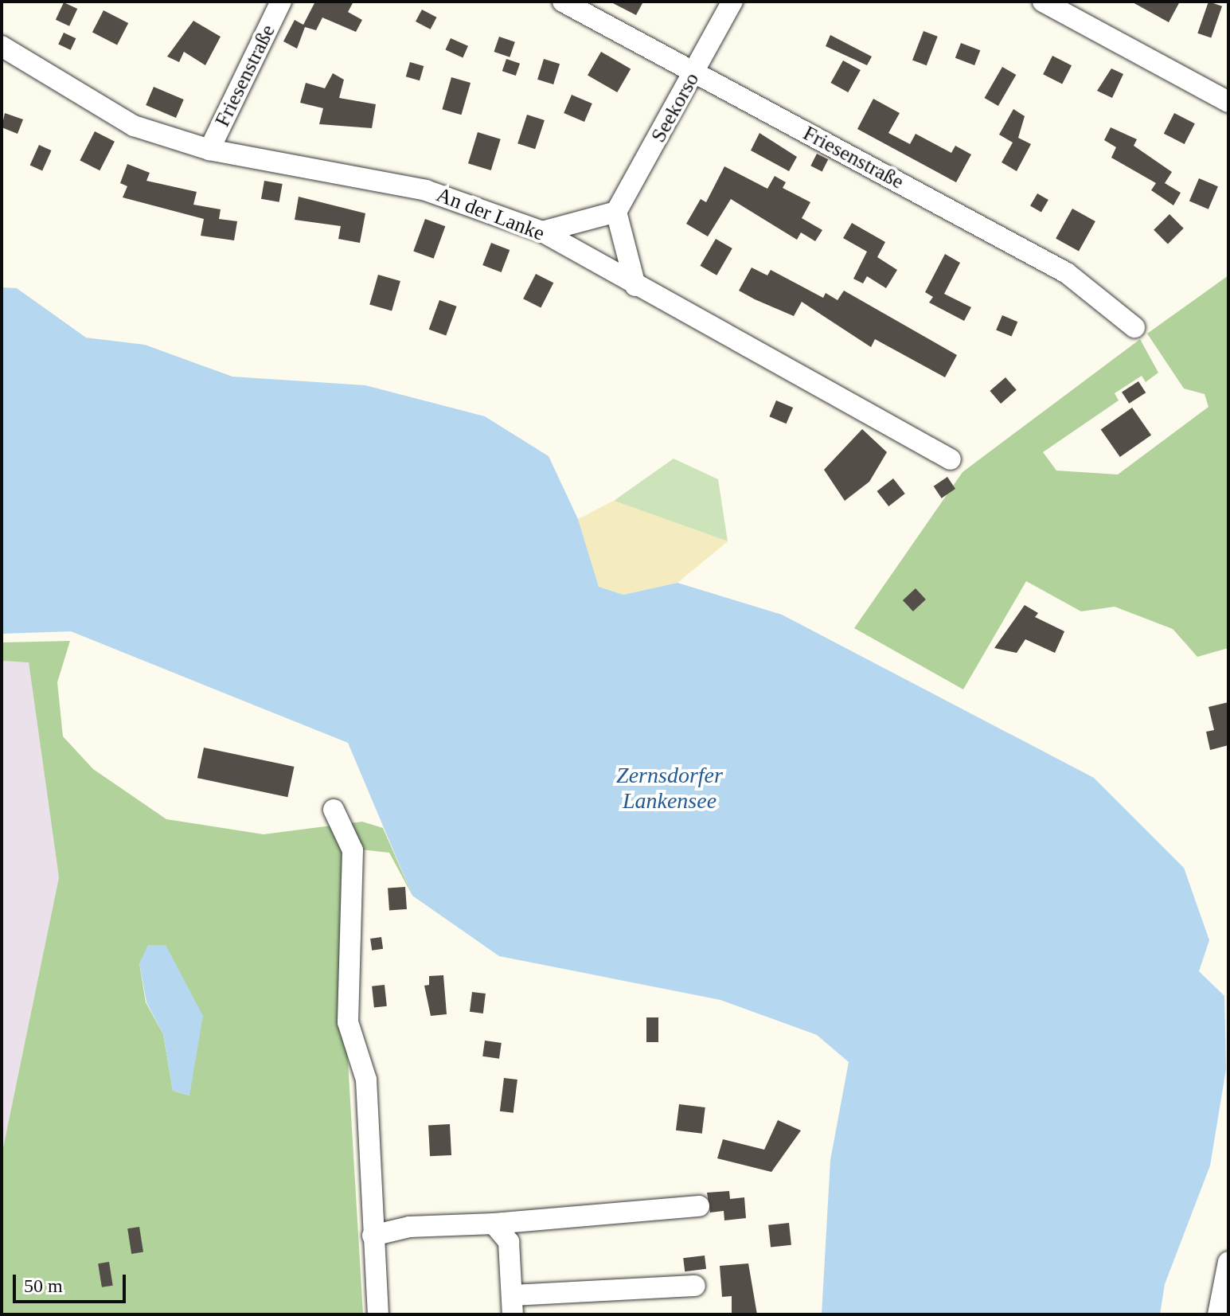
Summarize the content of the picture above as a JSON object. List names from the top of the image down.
{
  "streets": {
    "street": ["Friesenstraße", "Seekorso", "An der Lanke"]
  },
  "crossings": [
    ["Friesenstraße", "Seekorso"],
    ["Friesenstraße", "An der Lanke"]
  ],
  "water": ["Zernsdorfer Lankensee"],
  "scale_bar": "50 m"
}
